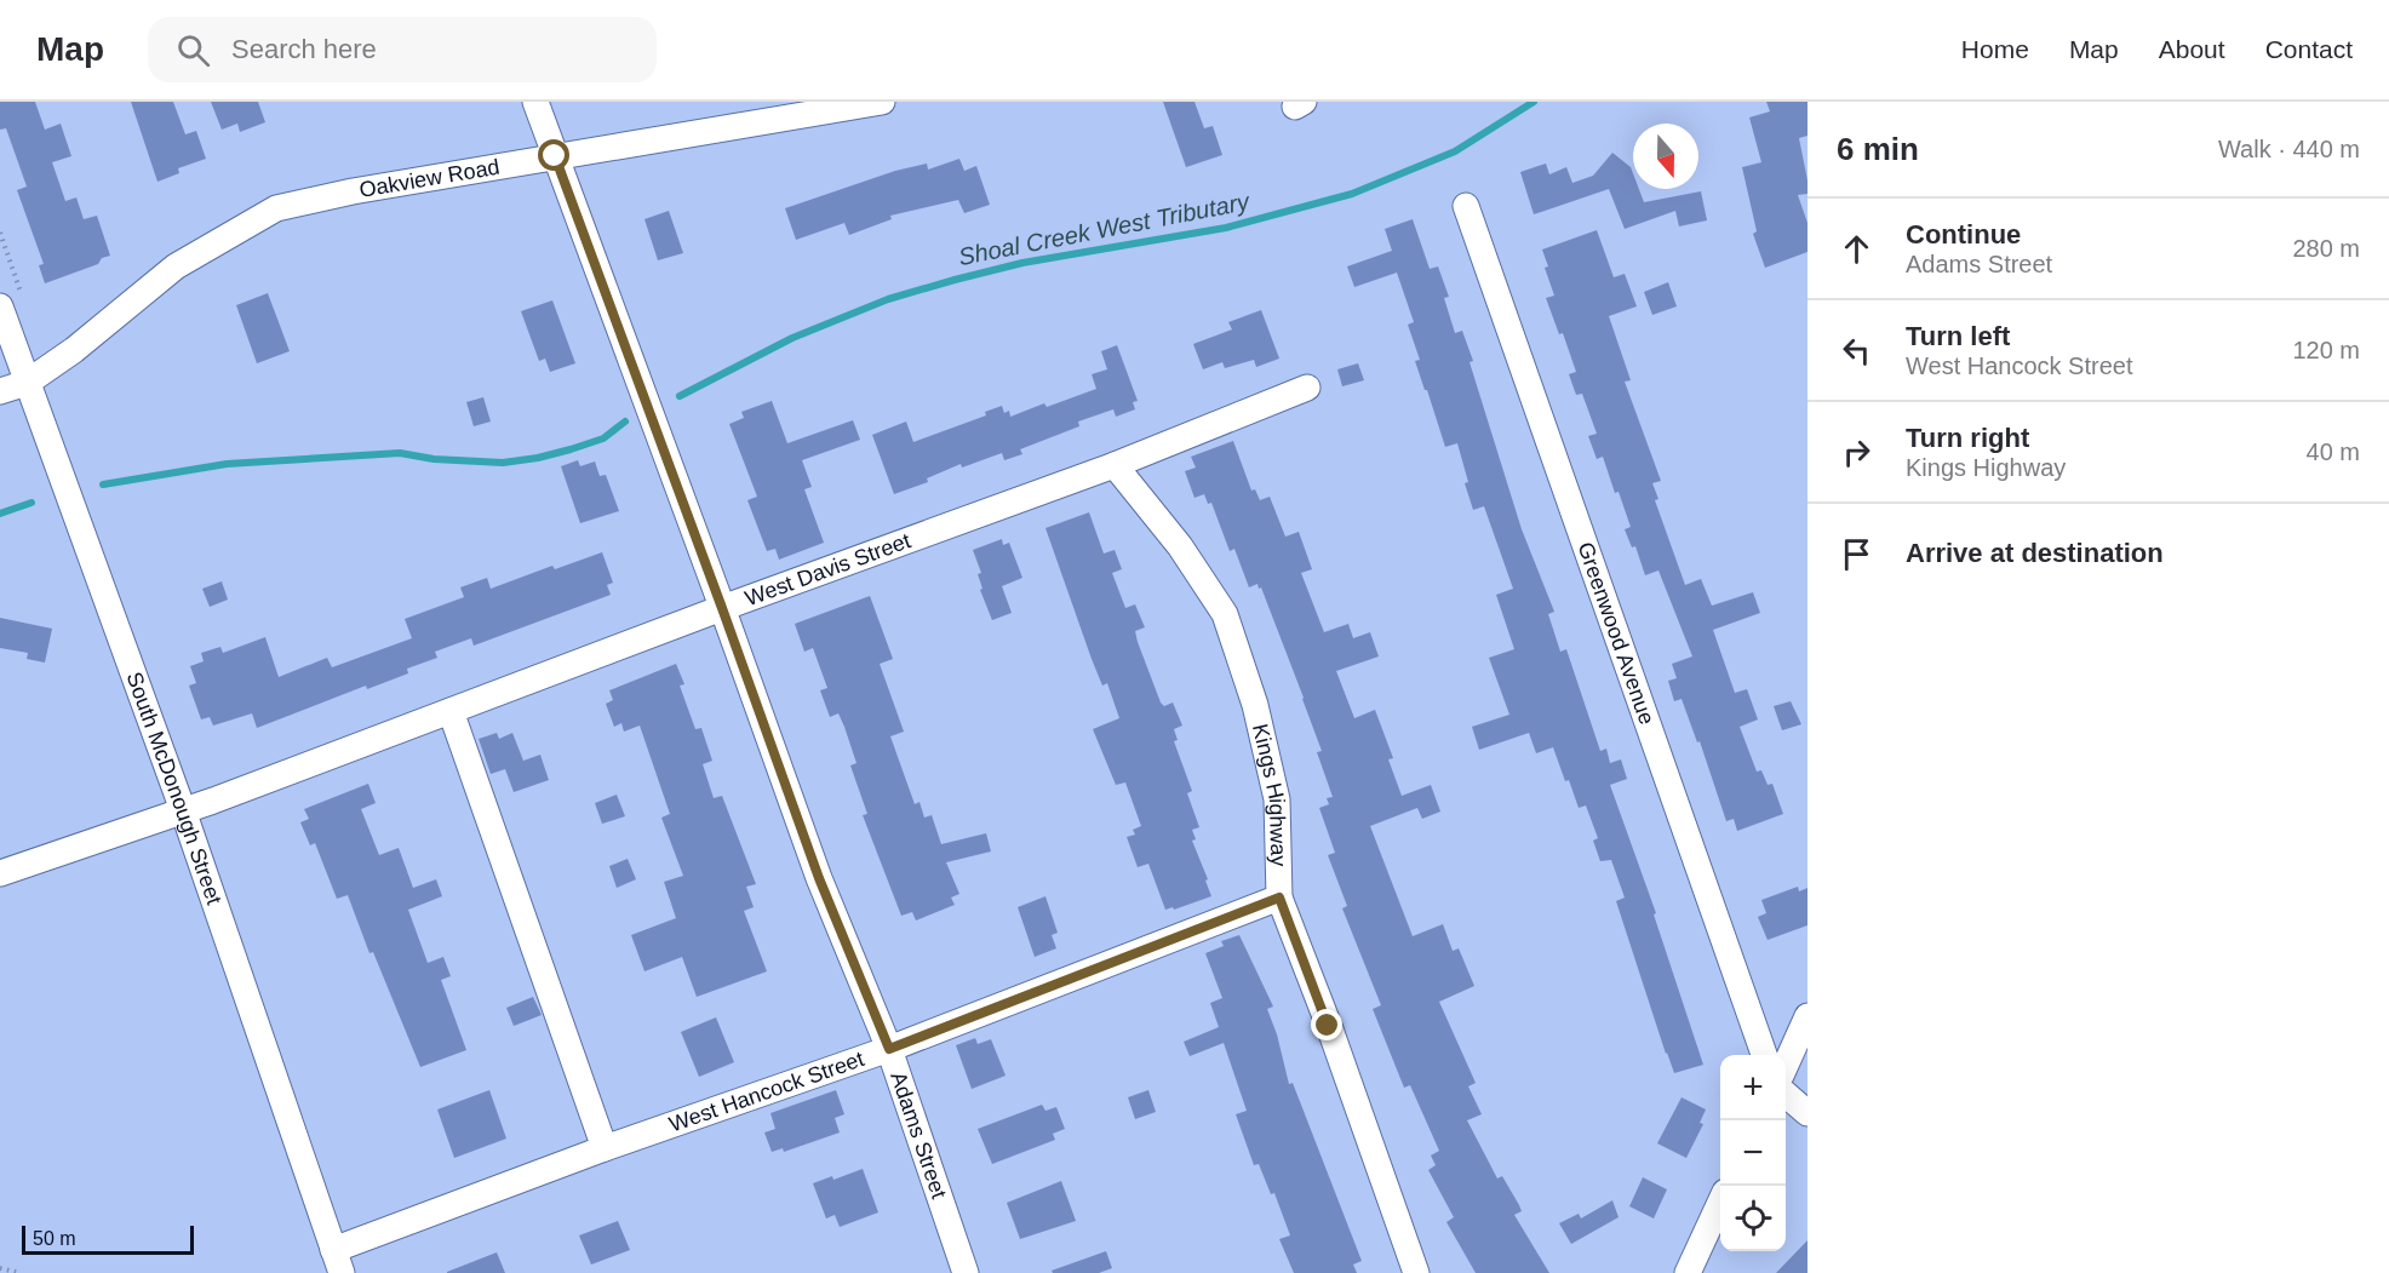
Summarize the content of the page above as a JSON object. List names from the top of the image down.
{
  "streets": {
    "street": [
      "Oakview Road",
      "West Davis Street",
      "Greenwood Avenue",
      "South McDonough Street",
      "Kings Highway",
      "West Hancock Street",
      "Adams Street"
    ]
  },
  "crossings": [
    ["Oakview Road", "South McDonough Street"],
    ["Oakview Road", "Adams Street"],
    ["West Davis Street", "South McDonough Street"],
    ["West Davis Street", "Kings Highway"],
    ["West Davis Street", "Adams Street"],
    ["South McDonough Street", "West Hancock Street"],
    ["Kings Highway", "West Hancock Street"],
    ["West Hancock Street", "Adams Street"]
  ],
  "water": ["Shoal Creek West Tributary"],
  "scale_bar": "50 m",
  "north": "bottom",
  "page": {
    "header": "Map",
    "search": "Search here",
    "nav": [
      "Home",
      "Map",
      "About",
      "Contact"
    ],
    "heading": ["6 min", "Walk · 440 m"],
    "list": [
      ["Continue", "Adams Street", "280 m"],
      ["Turn left", "West Hancock Street", "120 m"],
      ["Turn right", "Kings Highway", "40 m"],
      "Arrive at destination"
    ],
    "map_buttons": ["+", "−"],
    "scale": "50 m"
  }
}
